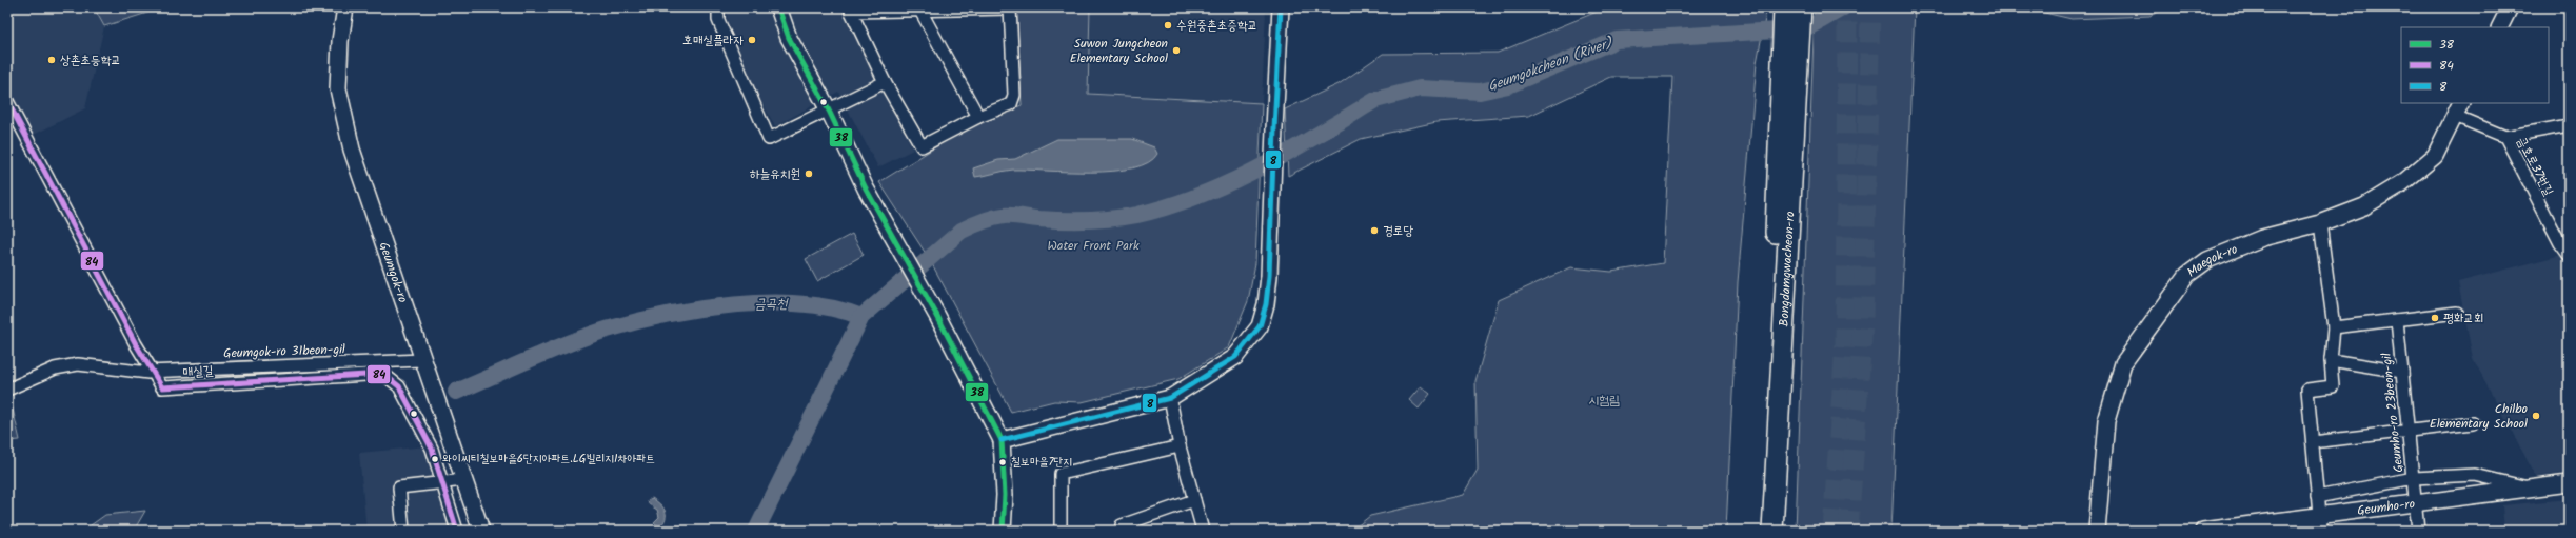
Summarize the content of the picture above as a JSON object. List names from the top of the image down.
{
  "streets": {
    "highway": ["Bongdamgwacheon-ro"],
    "street": [
      "금호로37번길",
      "Maegok-ro",
      "Geumgok-ro",
      "Geumgok-ro 31beon-gil",
      "매실길",
      "Geumho-ro 23beon-gil",
      "Geumho-ro"
    ]
  },
  "crossings": [
    ["금호로37번길", "Maegok-ro"],
    ["Geumgok-ro", "Geumgok-ro 31beon-gil"],
    ["Geumgok-ro 31beon-gil", "매실길"],
    ["Geumho-ro 23beon-gil", "Geumho-ro"]
  ],
  "water": ["Geumgokcheon (River)", "금곡천"],
  "parks": ["Water Front Park", "시험림"],
  "places": [
    "수원중촌초증학교",
    "호매실플라자",
    "Suwon Jungcheon Elementary School",
    "상촌초등학교",
    "하늘유치원",
    "경로당",
    "평화교회",
    "Chilbo Elementary School",
    "와이씨티칠보마을6단지아파트.LG빌리지1차아파트",
    "칠보마을7단지"
  ],
  "lines": ["transit line 38", "transit line 8", "transit line 84"],
  "legend": ["38", "84", "8"]
}
